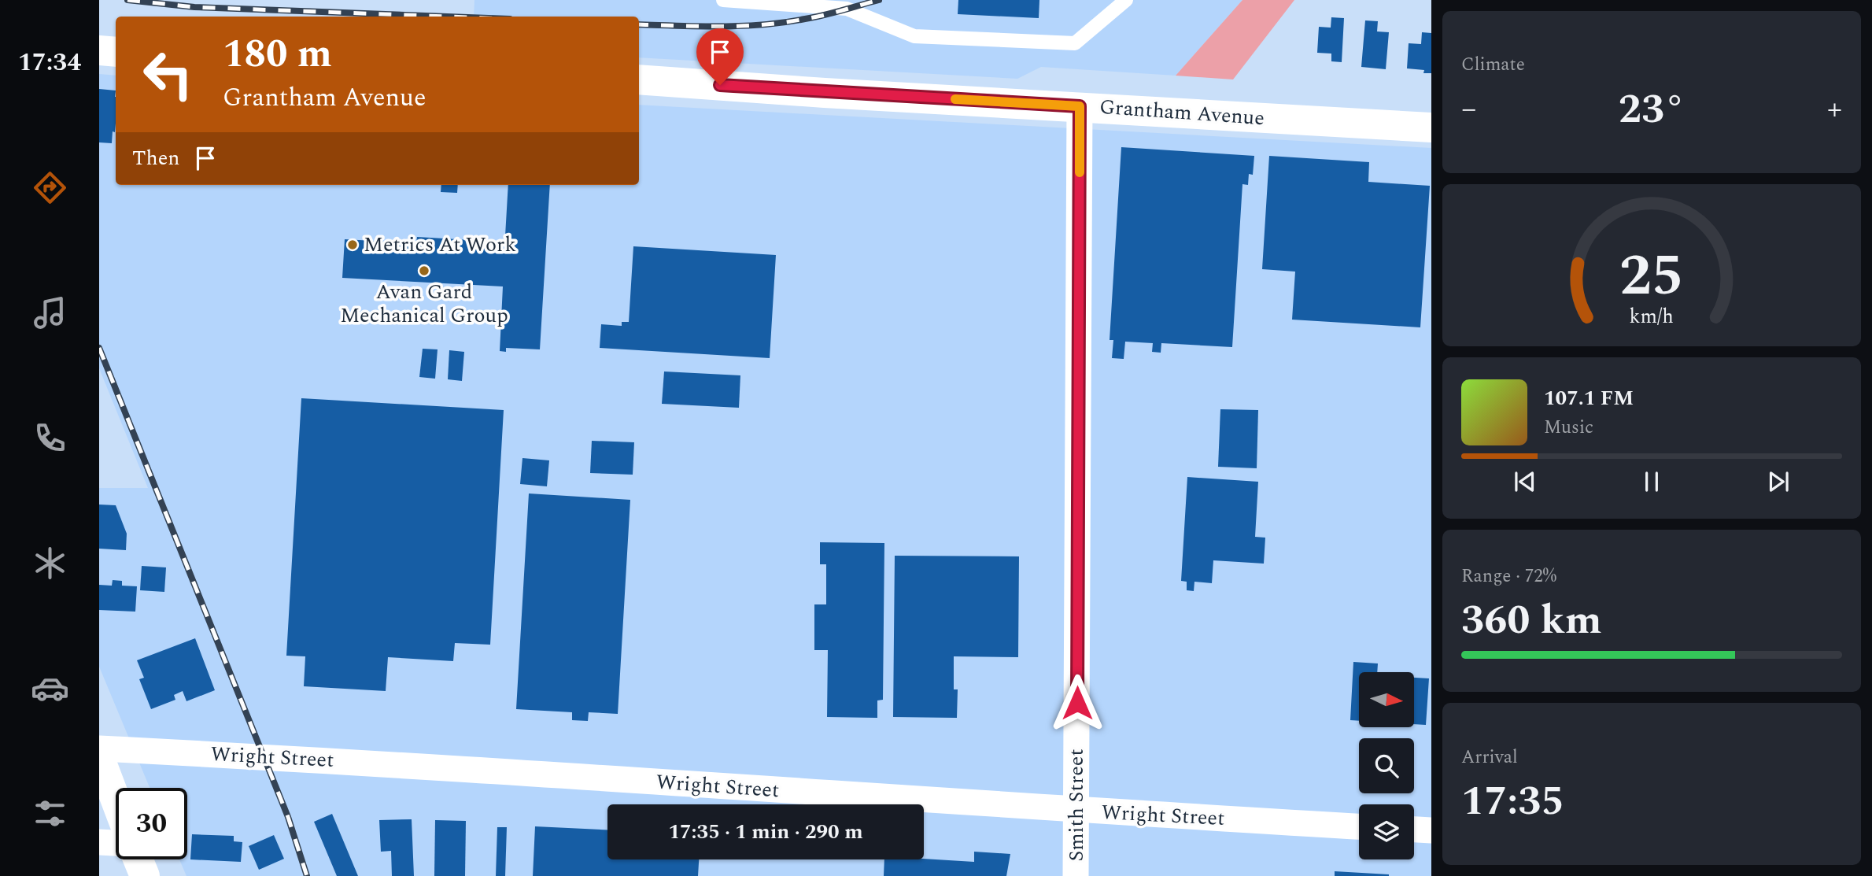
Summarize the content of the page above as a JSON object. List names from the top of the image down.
{
  "streets": {
    "street": ["Grantham Avenue", "Wright Street", "Smith Street"]
  },
  "crossings": [
    ["Grantham Avenue", "Smith Street"],
    ["Wright Street", "Smith Street"]
  ],
  "places": ["Metrics At Work", "Avan Gard Mechanical Group"],
  "north": "right",
  "page": {
    "tabs": "17:34",
    "tile": [
      "Climate",
      ["Range · 72%", "360 km"],
      ["Arrival", "17:35"]
    ],
    "turn": ["180 m", "Grantham Avenue"],
    "heat": ["−", "23°", "+"],
    "then": "Then",
    "song": ["107.1 FM", "Music"],
    "limit": "30",
    "trip": "17:35 · 1 min · 290 m",
    "gauge": ["25", "km/h"]
  }
}
